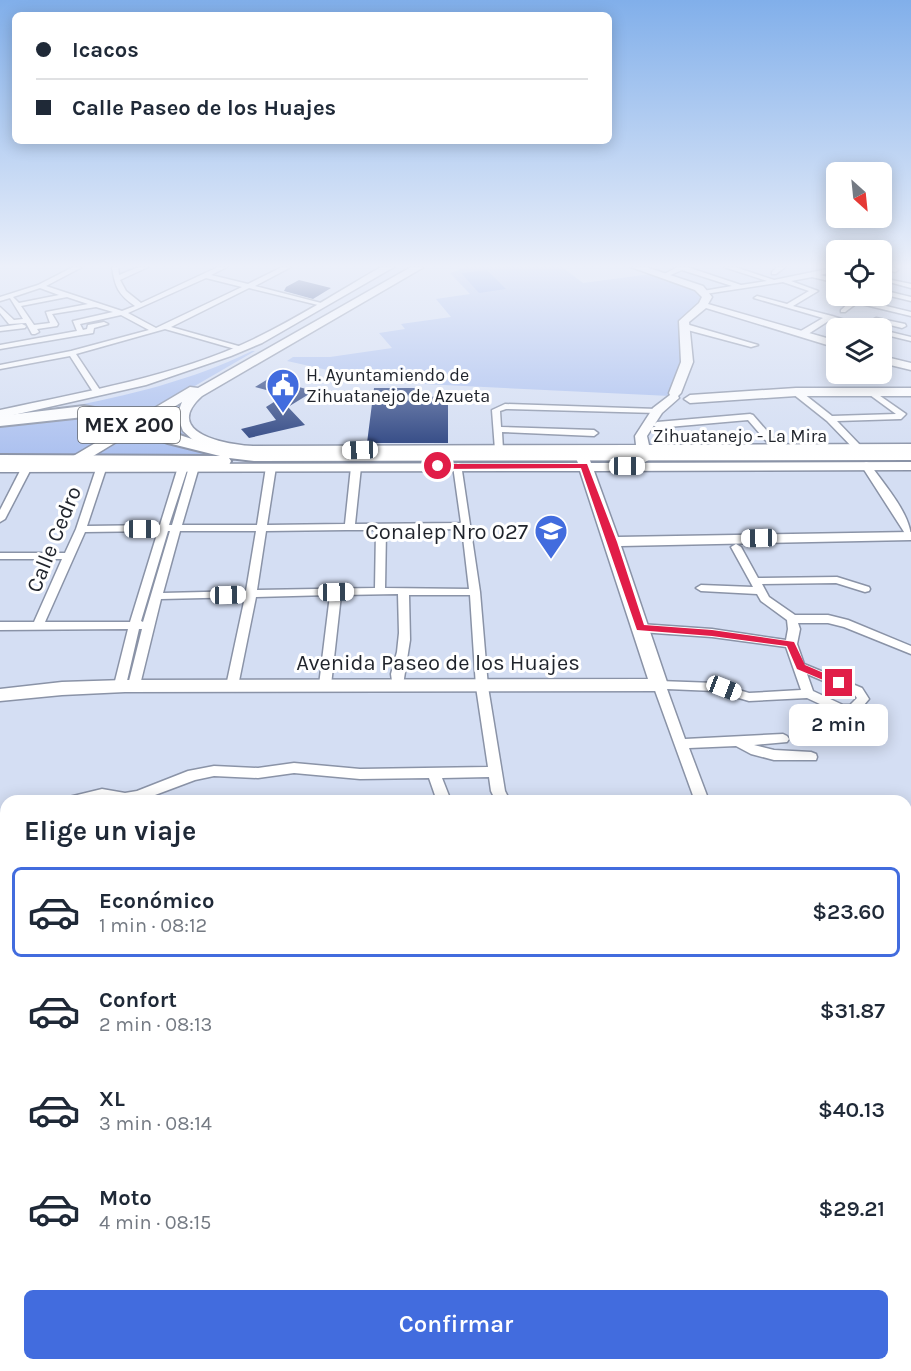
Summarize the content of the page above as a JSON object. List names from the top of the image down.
{
  "streets": {
    "highway": ["MEX 200", "Zihuatanejo - La Mira"],
    "main road": ["Avenida Paseo de los Huajes"],
    "street": ["Calle Cedro"]
  },
  "crossings": [
    ["Zihuatanejo - La Mira", "Calle Cedro"]
  ],
  "places": {
    "public building": ["H. Ayuntamiendo de Zihuatanejo de Azueta"],
    "school or university": ["Conalep Nro 027"]
  },
  "north": "bottom right",
  "page": {
    "banner": ["Icacos", "Calle Paseo de los Huajes"],
    "bubble": "2 min",
    "heading": "Elige un viaje",
    "list": [
      {
        "name": "Económico",
        "note": "1 min · 08:12",
        "value": "$23.60"
      },
      {
        "name": "Confort",
        "note": "2 min · 08:13",
        "value": "$31.87"
      },
      {
        "name": "XL",
        "note": "3 min · 08:14",
        "value": "$40.13"
      },
      {
        "name": "Moto",
        "note": "4 min · 08:15",
        "value": "$29.21"
      }
    ],
    "buttons": "Confirmar"
  }
}
